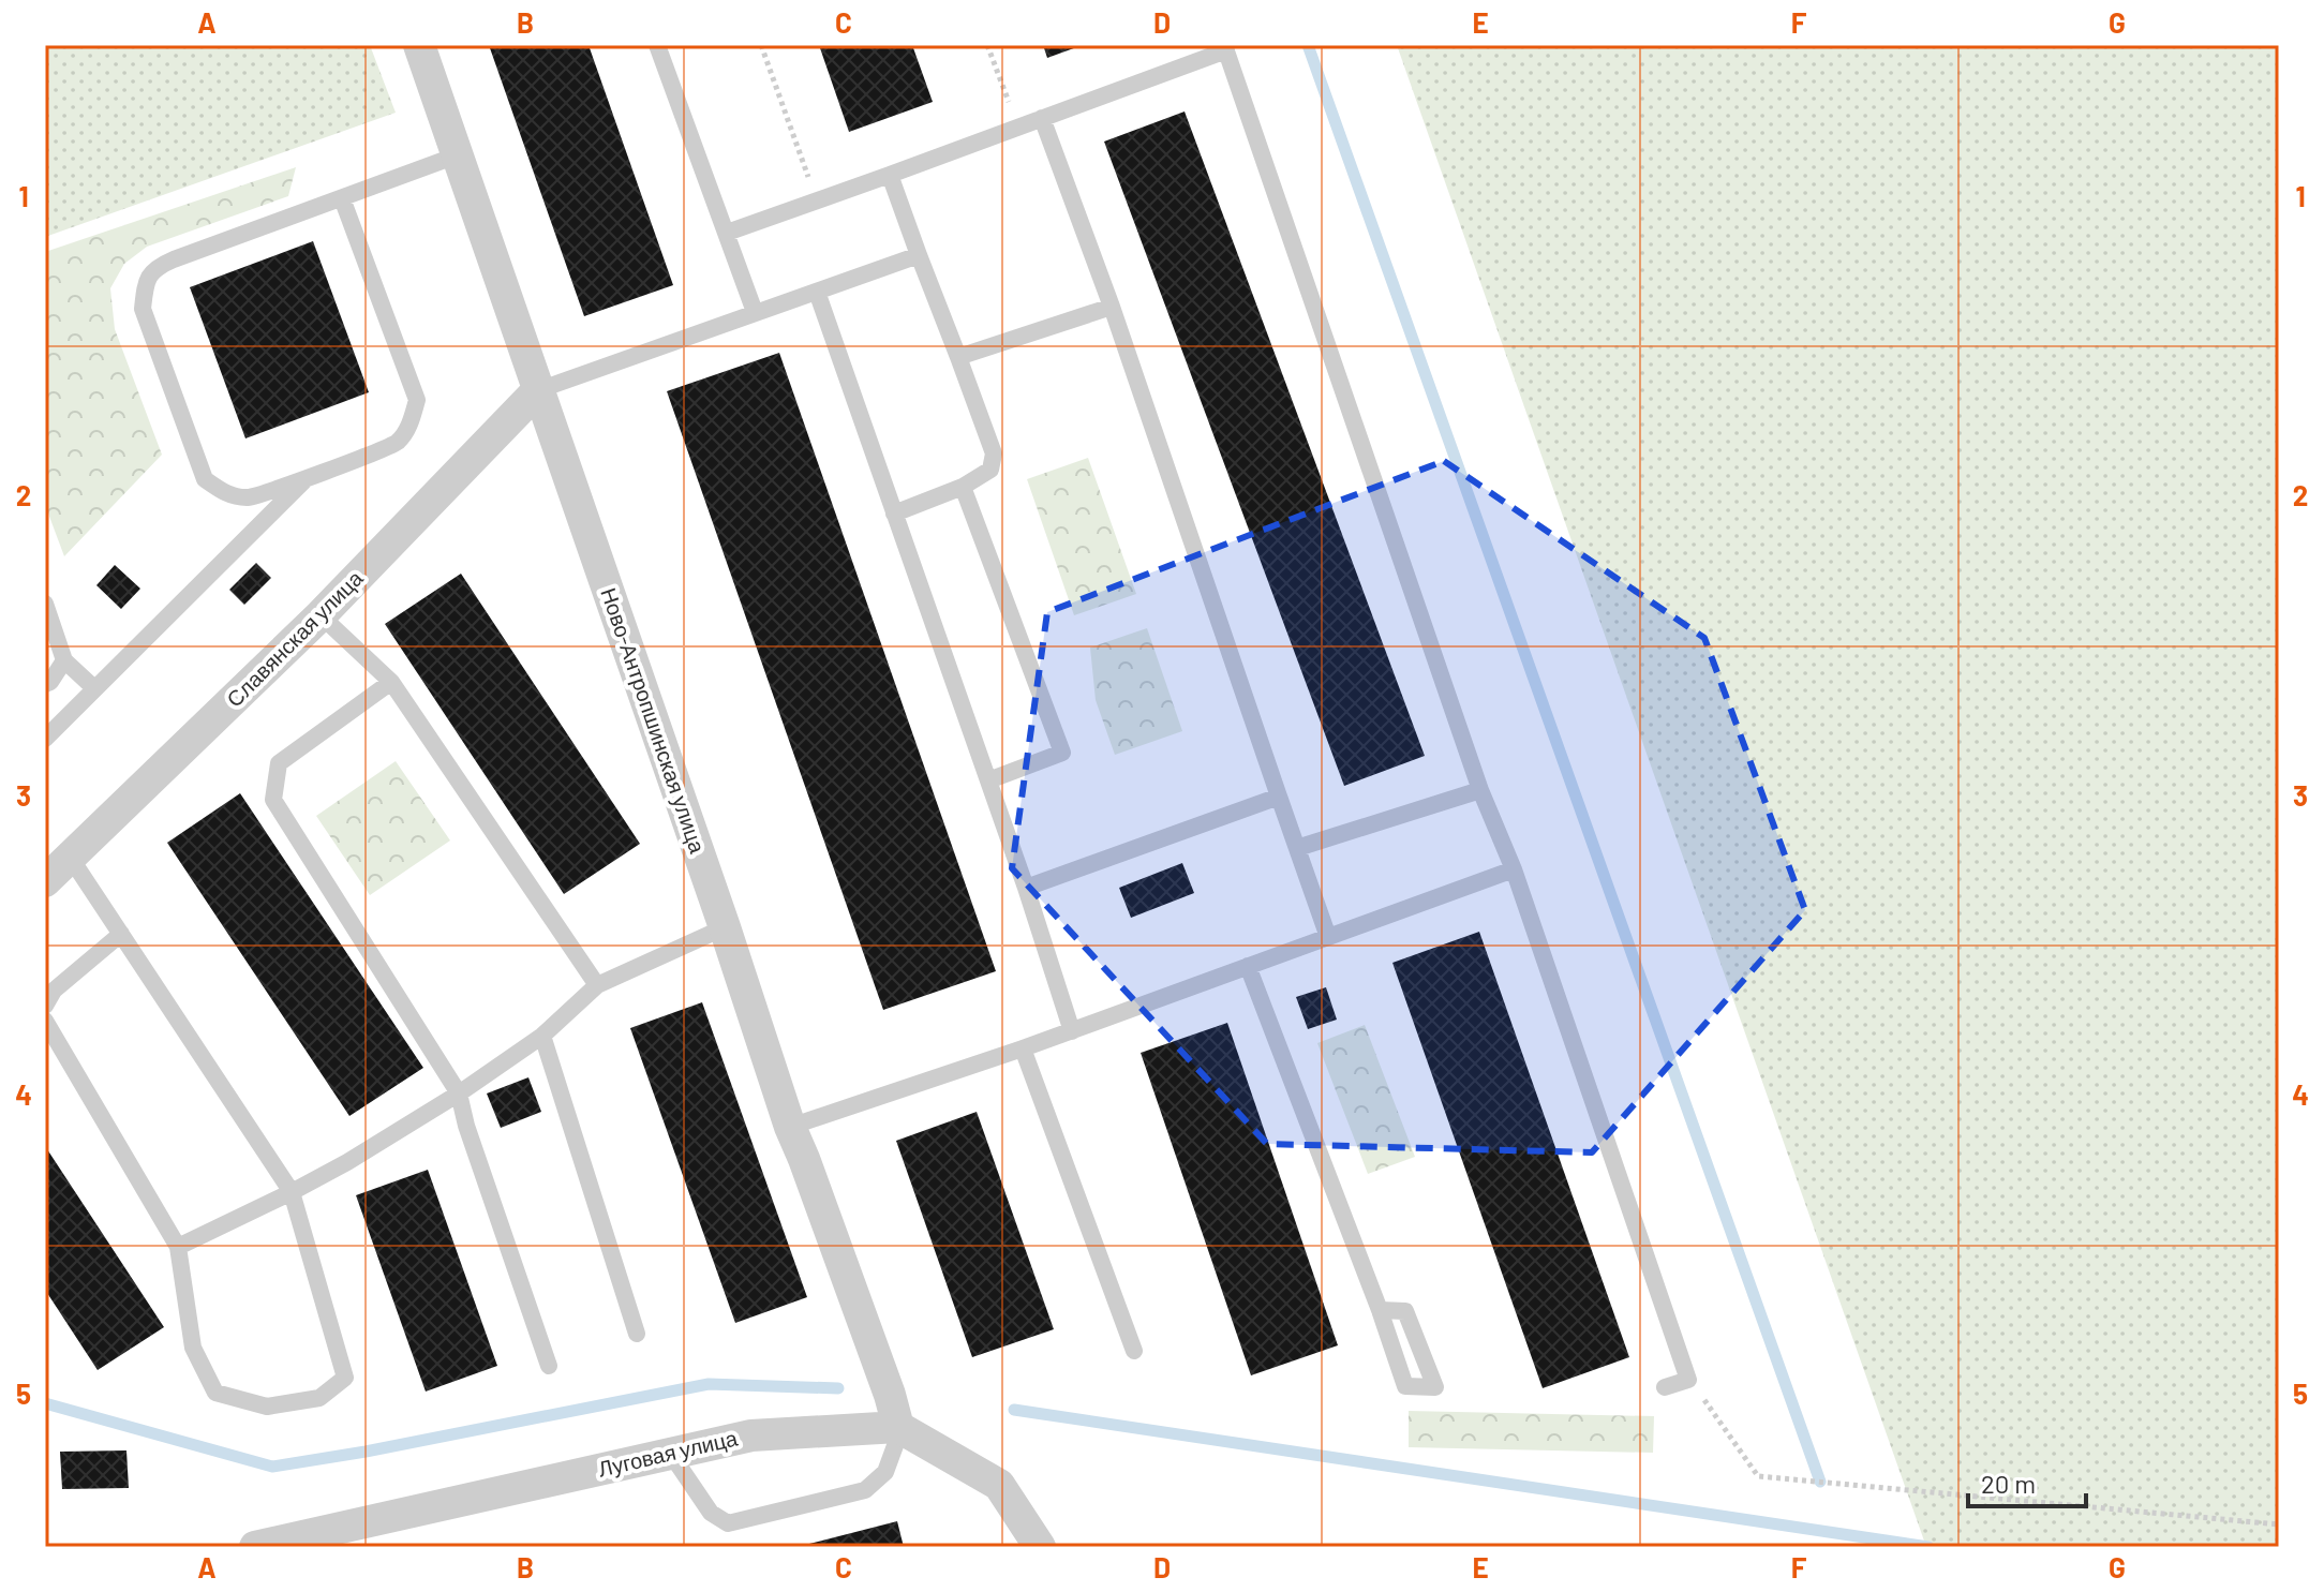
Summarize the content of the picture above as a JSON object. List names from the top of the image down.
{
  "streets": {
    "street": ["Славянская улица", "Ново-Антропшинская улица", "Луговая улица"]
  },
  "crossings": [
    ["Славянская улица", "Ново-Антропшинская улица"],
    ["Ново-Антропшинская улица", "Луговая улица"]
  ],
  "scale_bar": "20 m",
  "grid": {
    "columns": [
      "A",
      "B",
      "C",
      "D",
      "E",
      "F",
      "G"
    ],
    "rows": [
      "1",
      "2",
      "3",
      "4",
      "5"
    ]
  }
}
